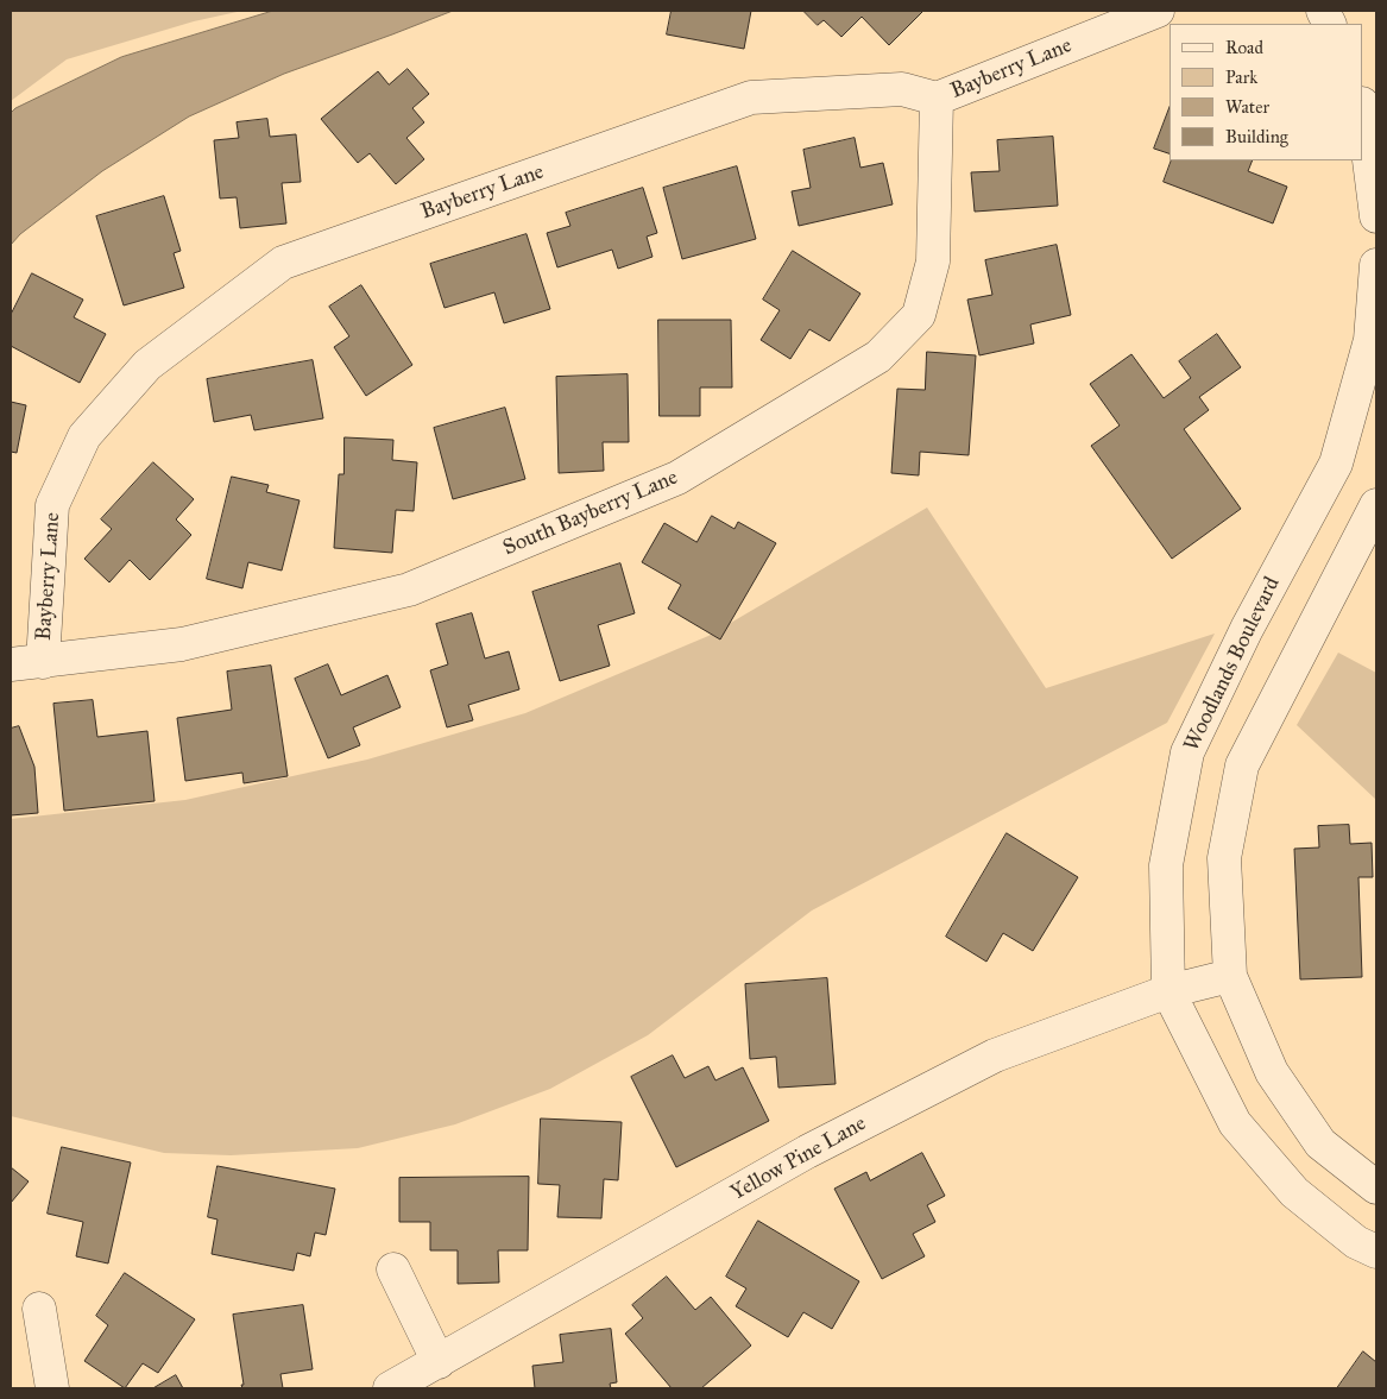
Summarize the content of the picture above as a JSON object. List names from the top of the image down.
{
  "streets": {
    "street": [
      "Bayberry Lane",
      "South Bayberry Lane",
      "Woodlands Boulevard",
      "Yellow Pine Lane"
    ]
  },
  "crossings": [
    ["Bayberry Lane", "South Bayberry Lane"],
    ["Woodlands Boulevard", "Yellow Pine Lane"]
  ],
  "legend": [
    "Road",
    "Park",
    "Water",
    "Building"
  ]
}
